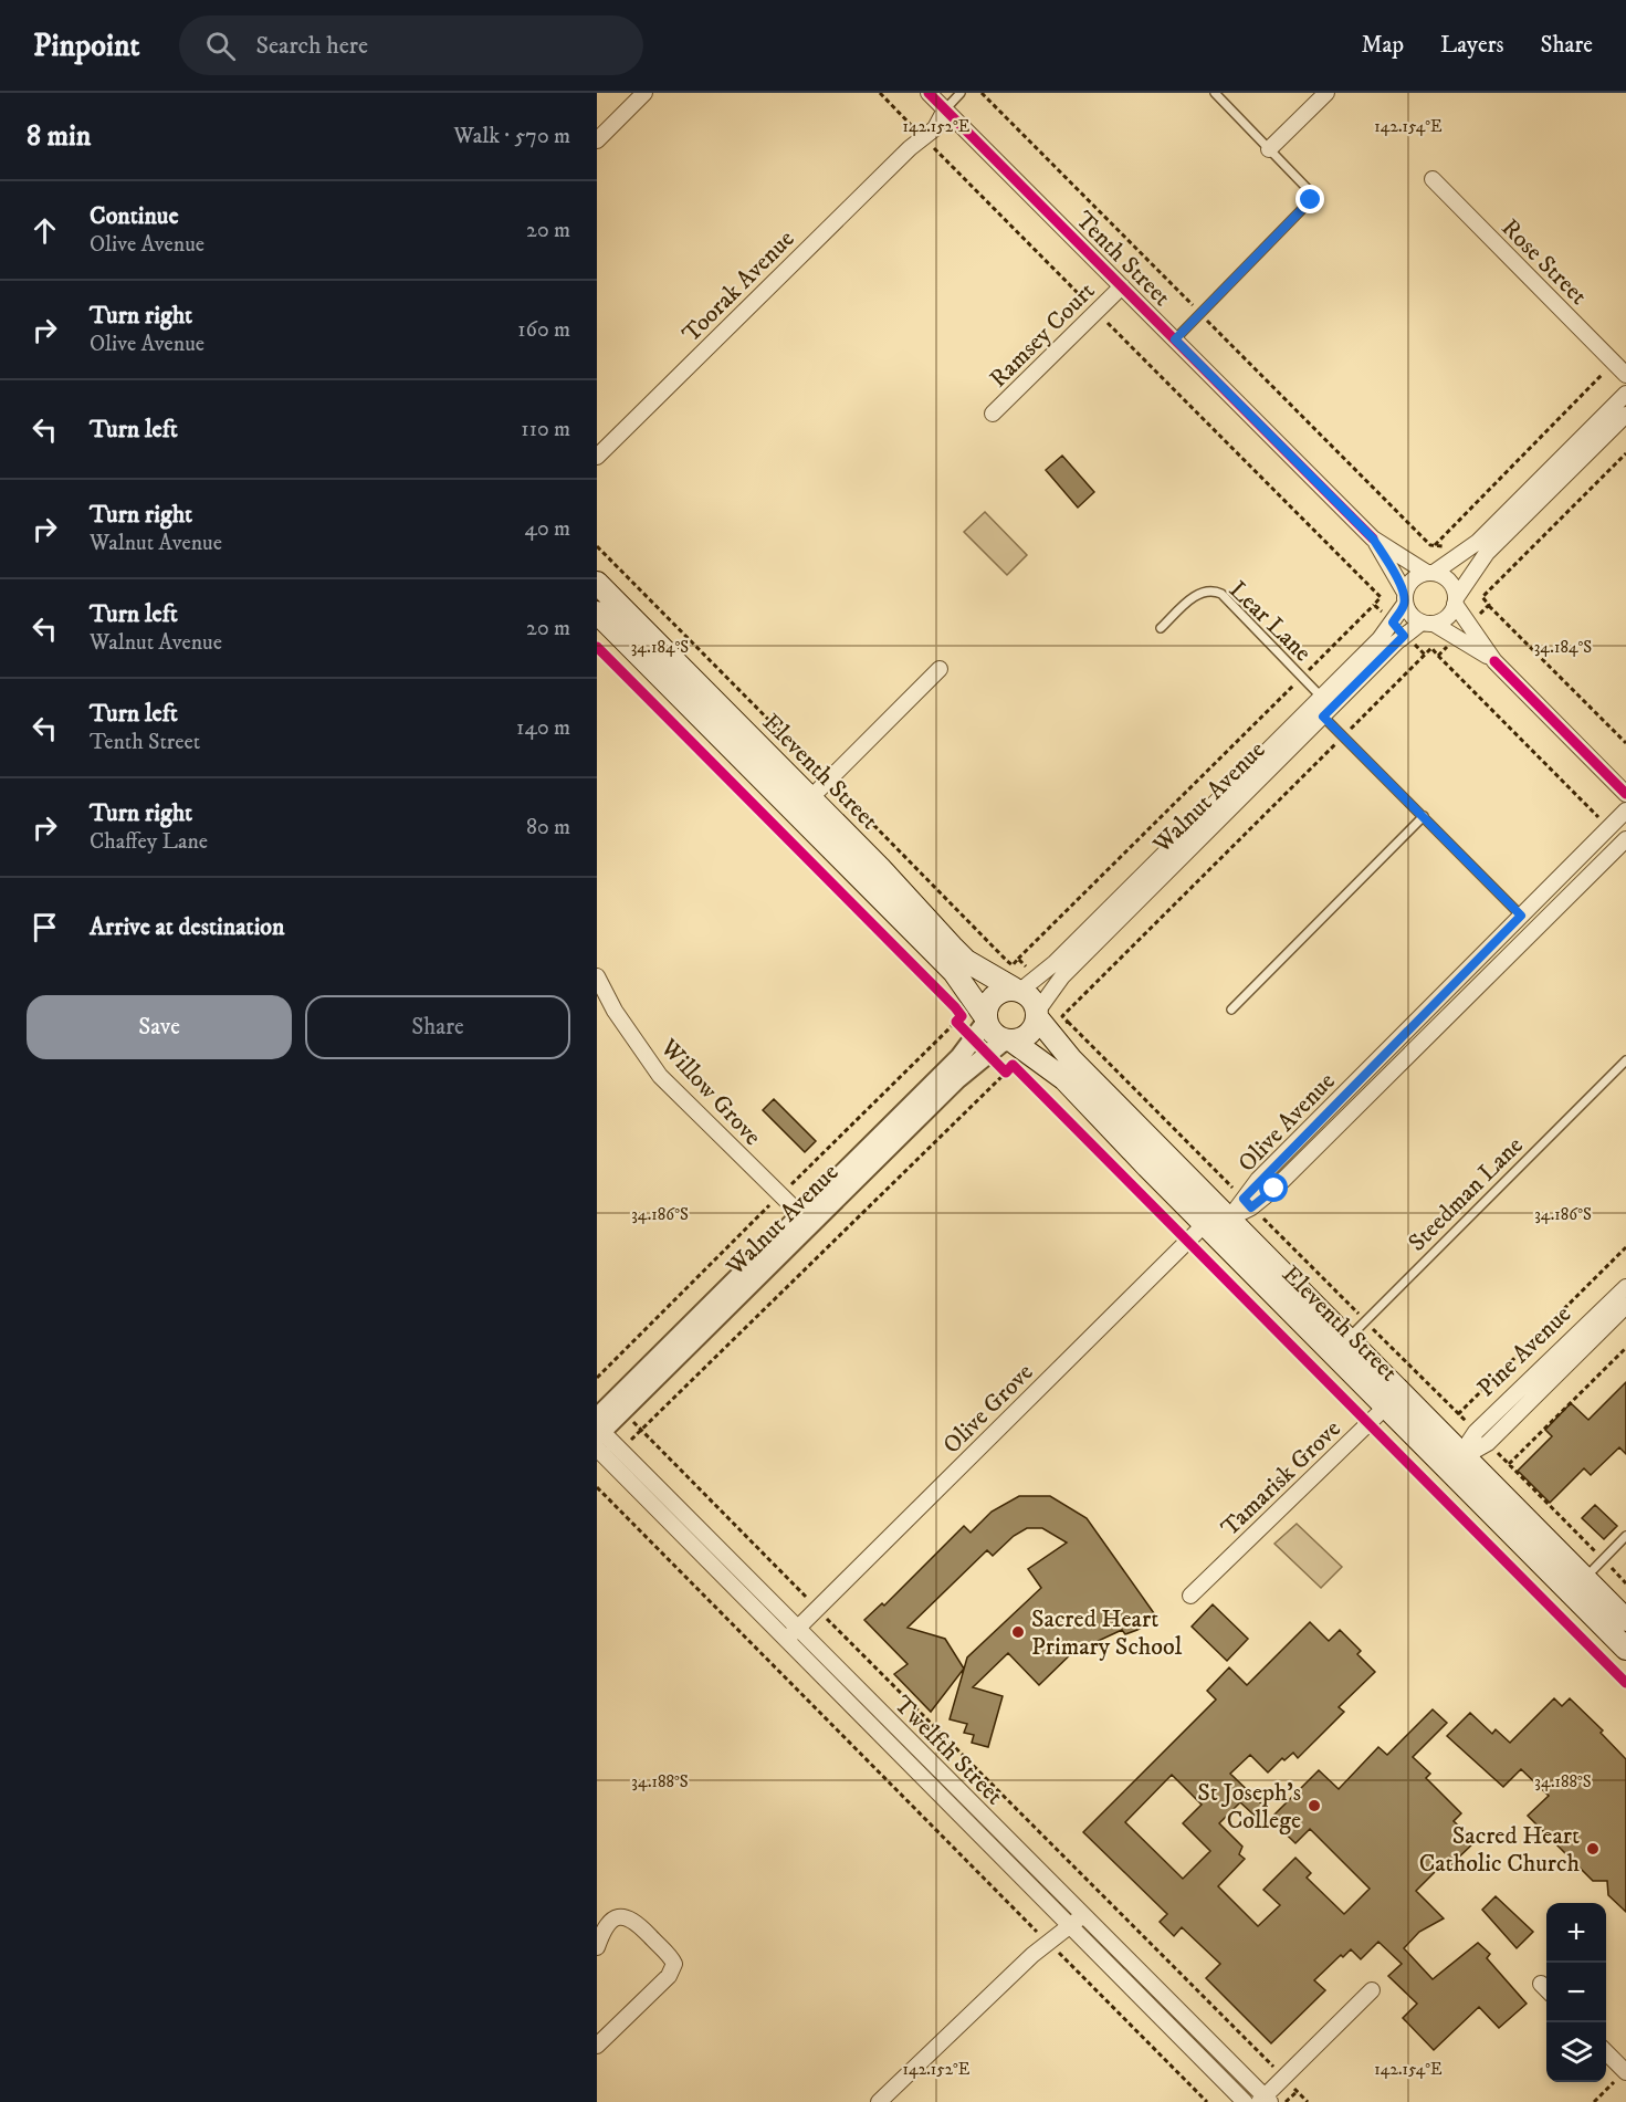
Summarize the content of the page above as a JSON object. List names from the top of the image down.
{
  "streets": {
    "main road": ["Eleventh Street"],
    "street": [
      "Tenth Street",
      "Rose Street",
      "Toorak Avenue",
      "Ramsey Court",
      "Walnut Avenue",
      "Willow Grove",
      "Olive Avenue",
      "Pine Avenue",
      "Olive Grove",
      "Tamarisk Grove",
      "Twelfth Street"
    ],
    "lane": ["Lear Lane", "Steedman Lane"]
  },
  "crossings": [
    ["Tenth Street", "Toorak Avenue"],
    ["Tenth Street", "Ramsey Court"],
    ["Tenth Street", "Walnut Avenue"],
    ["Lear Lane", "Walnut Avenue"],
    ["Eleventh Street", "Walnut Avenue"],
    ["Eleventh Street", "Olive Avenue"],
    ["Eleventh Street", "Steedman Lane"],
    ["Eleventh Street", "Pine Avenue"],
    ["Eleventh Street", "Olive Grove"],
    ["Eleventh Street", "Tamarisk Grove"],
    ["Walnut Avenue", "Willow Grove"],
    ["Walnut Avenue", "Twelfth Street"],
    ["Olive Avenue", "Olive Grove"],
    ["Olive Grove", "Twelfth Street"]
  ],
  "places": ["Sacred Heart Primary School", "St Joseph’s College", "Sacred Heart Catholic Church"],
  "page": {
    "header": "Pinpoint",
    "search": "Search here",
    "nav": ["Map", "Layers", "Share"],
    "heading": ["8 min", "Walk · 570 m"],
    "list": [
      ["Continue", "Olive Avenue", "20 m"],
      ["Turn right", "Olive Avenue", "160 m"],
      ["Turn left", "110 m"],
      ["Turn right", "Walnut Avenue", "40 m"],
      ["Turn left", "Walnut Avenue", "20 m"],
      ["Turn left", "Tenth Street", "140 m"],
      ["Turn right", "Chaffey Lane", "80 m"],
      "Arrive at destination"
    ],
    "buttons": ["Save", "Share"],
    "map_buttons": ["+", "−"]
  },
  "coordinates": [
    "142.152°E",
    "142.154°E",
    "34.184°S",
    "34.186°S",
    "34.188°S"
  ]
}
